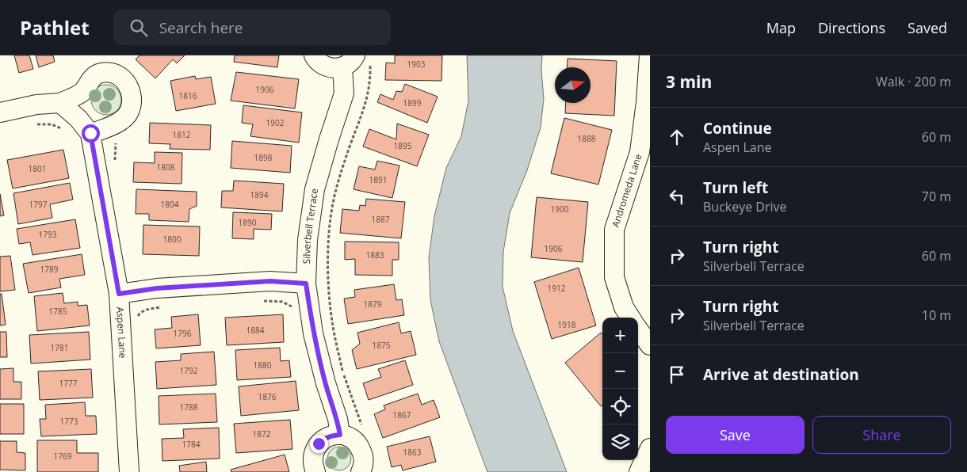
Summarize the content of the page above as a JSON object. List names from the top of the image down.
{
  "streets": {
    "street": ["Andromeda Lane", "Silverbell Terrace", "Aspen Lane"]
  },
  "house_numbers": [
    "1903",
    "1906",
    "1816",
    "1899",
    "1902",
    "1812",
    "1888",
    "1895",
    "1898",
    "1808",
    "1801",
    "1891",
    "1894",
    "1797",
    "1804",
    "1900",
    "1887",
    "1890",
    "1793",
    "1800",
    "1906",
    "1883",
    "1789",
    "1912",
    "1879",
    "1785",
    "1918",
    "1884",
    "1796",
    "1875",
    "1781",
    "1880",
    "1792",
    "1777",
    "1876",
    "1788",
    "1867",
    "1773",
    "1872",
    "1784",
    "1863",
    "1769"
  ],
  "north": "right",
  "page": {
    "header": "Pathlet",
    "search": "Search here",
    "nav": ["Map", "Directions", "Saved"],
    "heading": ["3 min", "Walk · 200 m"],
    "list": [
      ["Continue", "Aspen Lane", "60 m"],
      ["Turn left", "Buckeye Drive", "70 m"],
      ["Turn right", "Silverbell Terrace", "60 m"],
      ["Turn right", "Silverbell Terrace", "10 m"],
      "Arrive at destination"
    ],
    "map_buttons": ["+", "−"],
    "buttons": ["Save", "Share"]
  }
}
